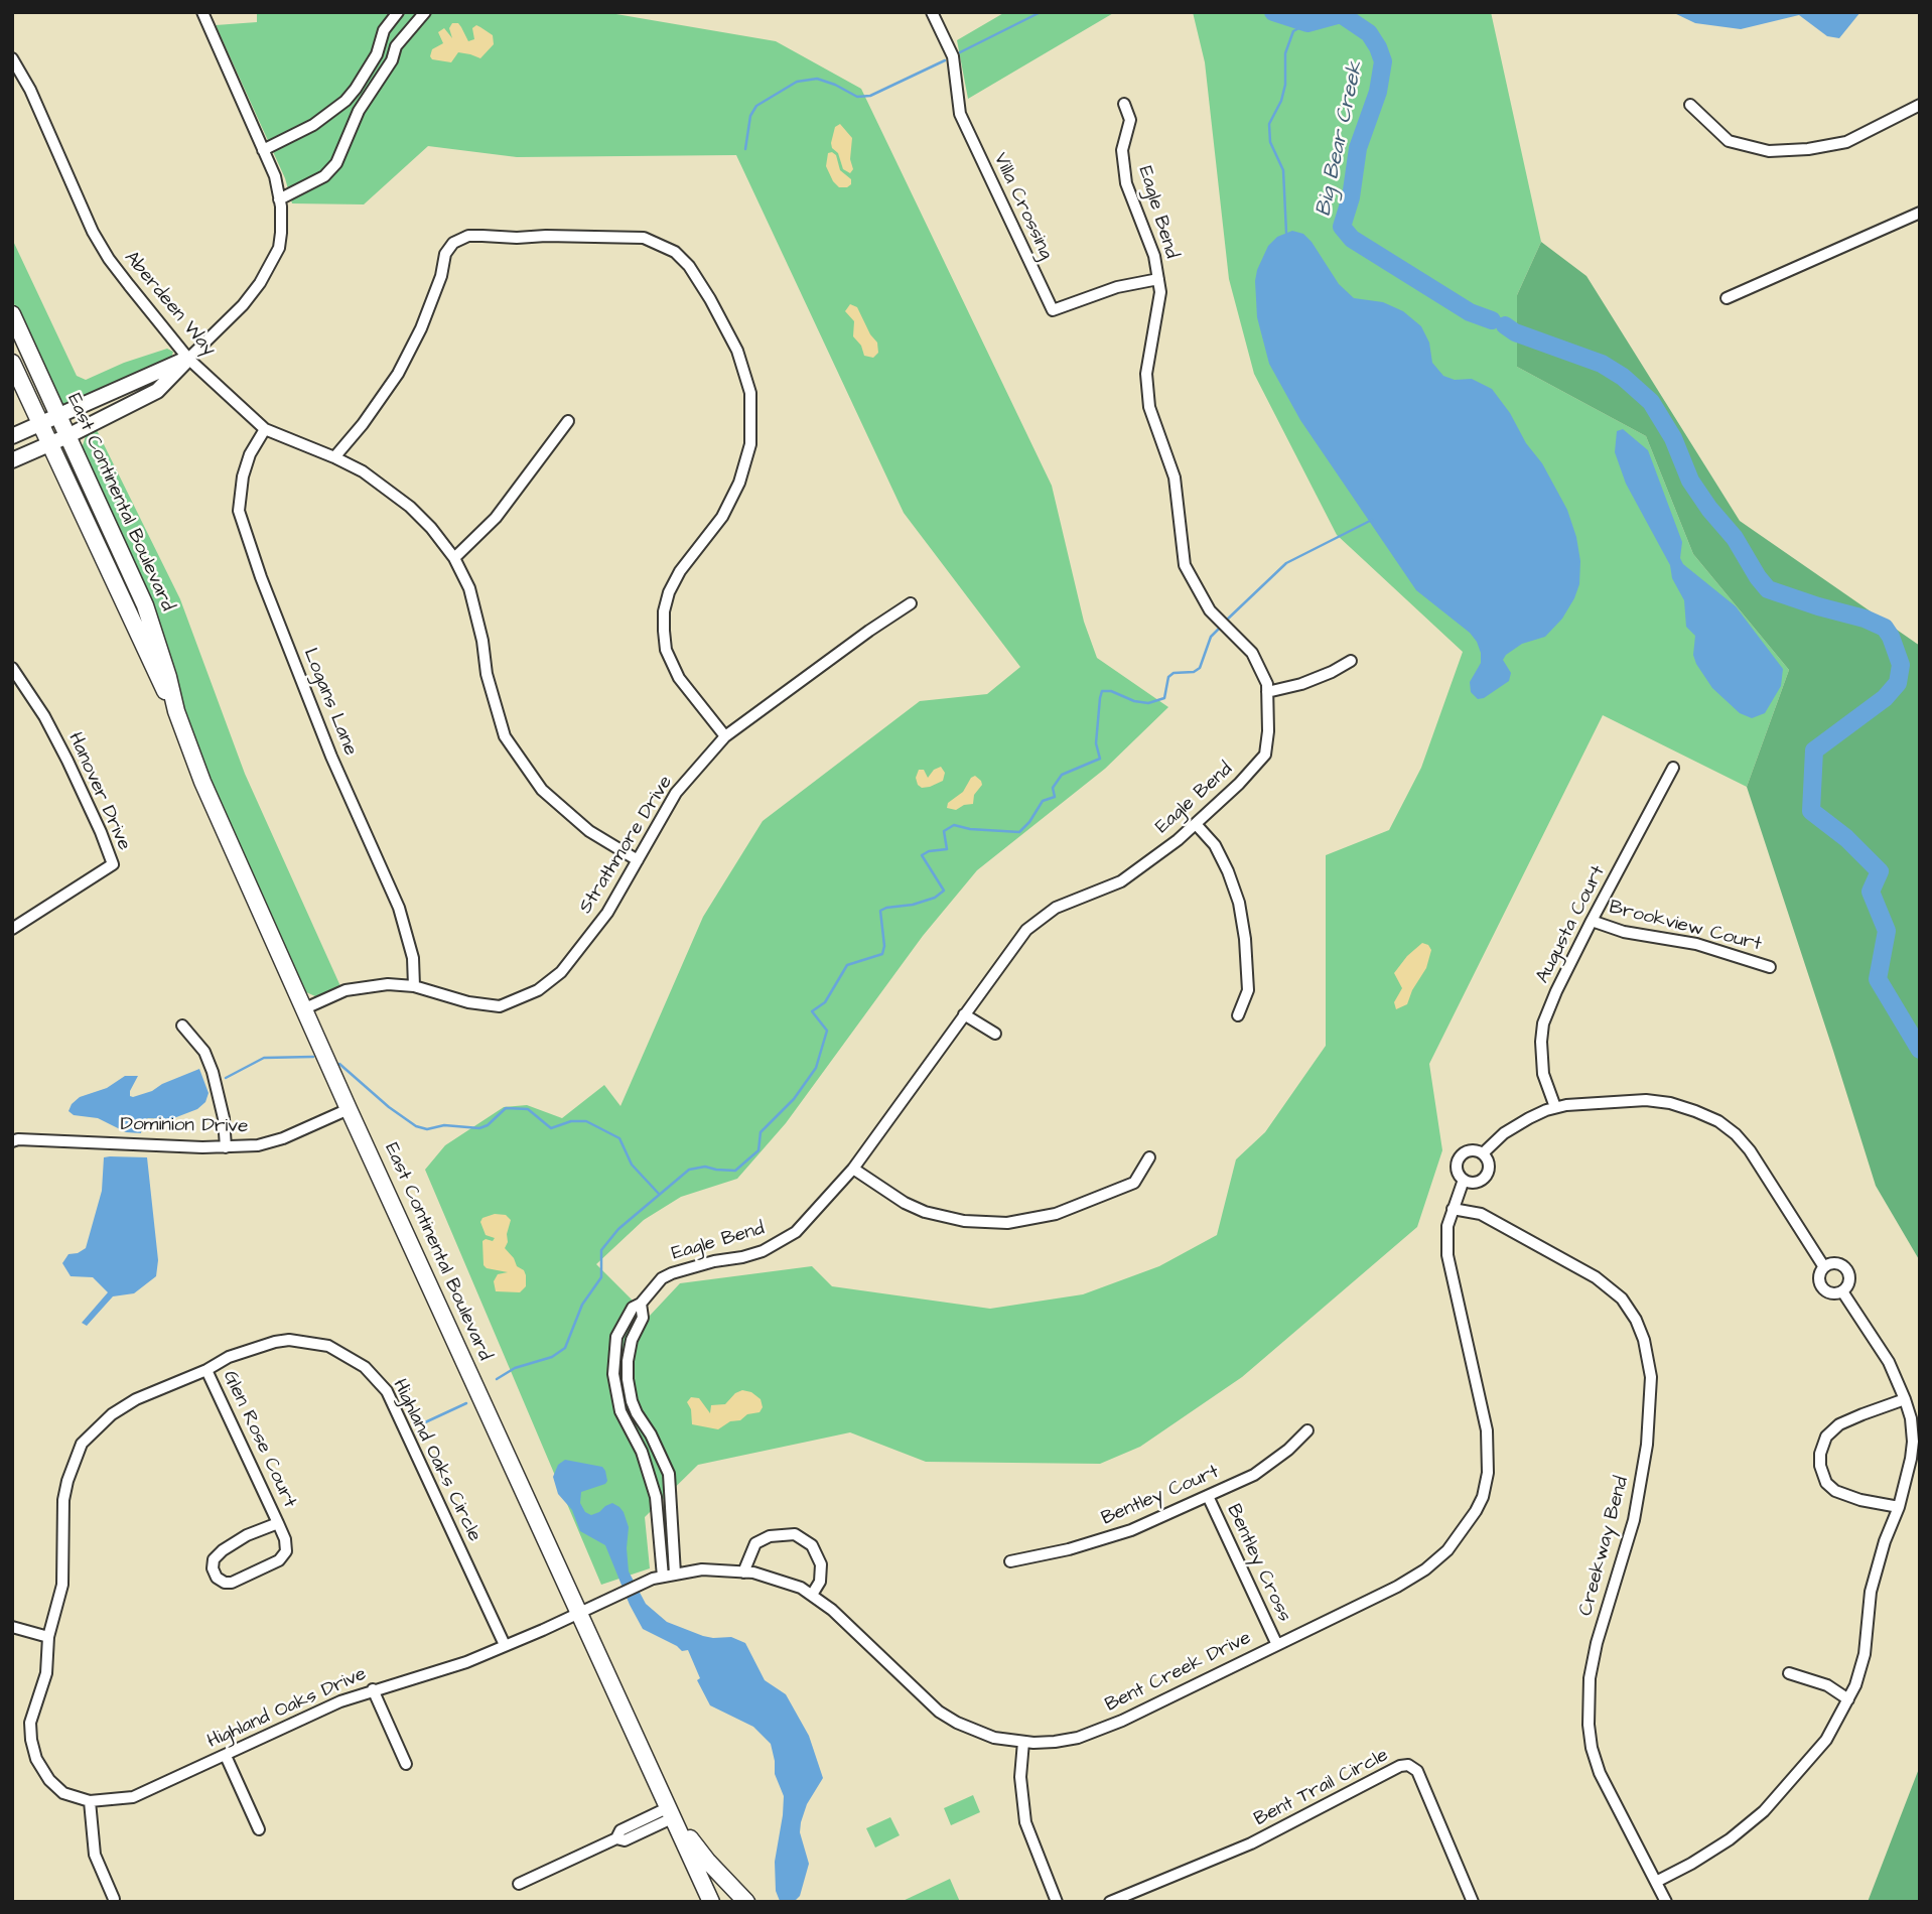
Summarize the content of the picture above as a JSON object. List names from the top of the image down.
{
  "streets": {
    "main road": ["East Continental Boulevard"],
    "street": [
      "Villa Crossing",
      "Eagle Bend",
      "Aberdeen Way",
      "Logans Lane",
      "Hanover Drive",
      "Strathmore Drive",
      "Augusta Court",
      "Brookview Court",
      "Dominion Drive",
      "Glen Rose Court",
      "Highland Oaks Circle",
      "Bentley Court",
      "Creekway Bend",
      "Bentley Cross",
      "Bent Creek Drive",
      "Highland Oaks Drive",
      "Bent Trail Circle"
    ]
  },
  "crossings": [
    ["Villa Crossing", "Eagle Bend"],
    ["Eagle Bend", "Bent Creek Drive"],
    ["Aberdeen Way", "Logans Lane"],
    ["Aberdeen Way", "Strathmore Drive"],
    ["East Continental Boulevard", "Strathmore Drive"],
    ["East Continental Boulevard", "Dominion Drive"],
    ["East Continental Boulevard", "Bent Creek Drive"],
    ["East Continental Boulevard", "Highland Oaks Drive"],
    ["Logans Lane", "Strathmore Drive"],
    ["Augusta Court", "Brookview Court"],
    ["Glen Rose Court", "Highland Oaks Circle"],
    ["Highland Oaks Circle", "Highland Oaks Drive"],
    ["Bentley Court", "Bentley Cross"],
    ["Creekway Bend", "Bent Creek Drive"],
    ["Bentley Cross", "Bent Creek Drive"],
    ["Bent Creek Drive", "Highland Oaks Drive"]
  ],
  "water": ["Big Bear Creek"]
}
